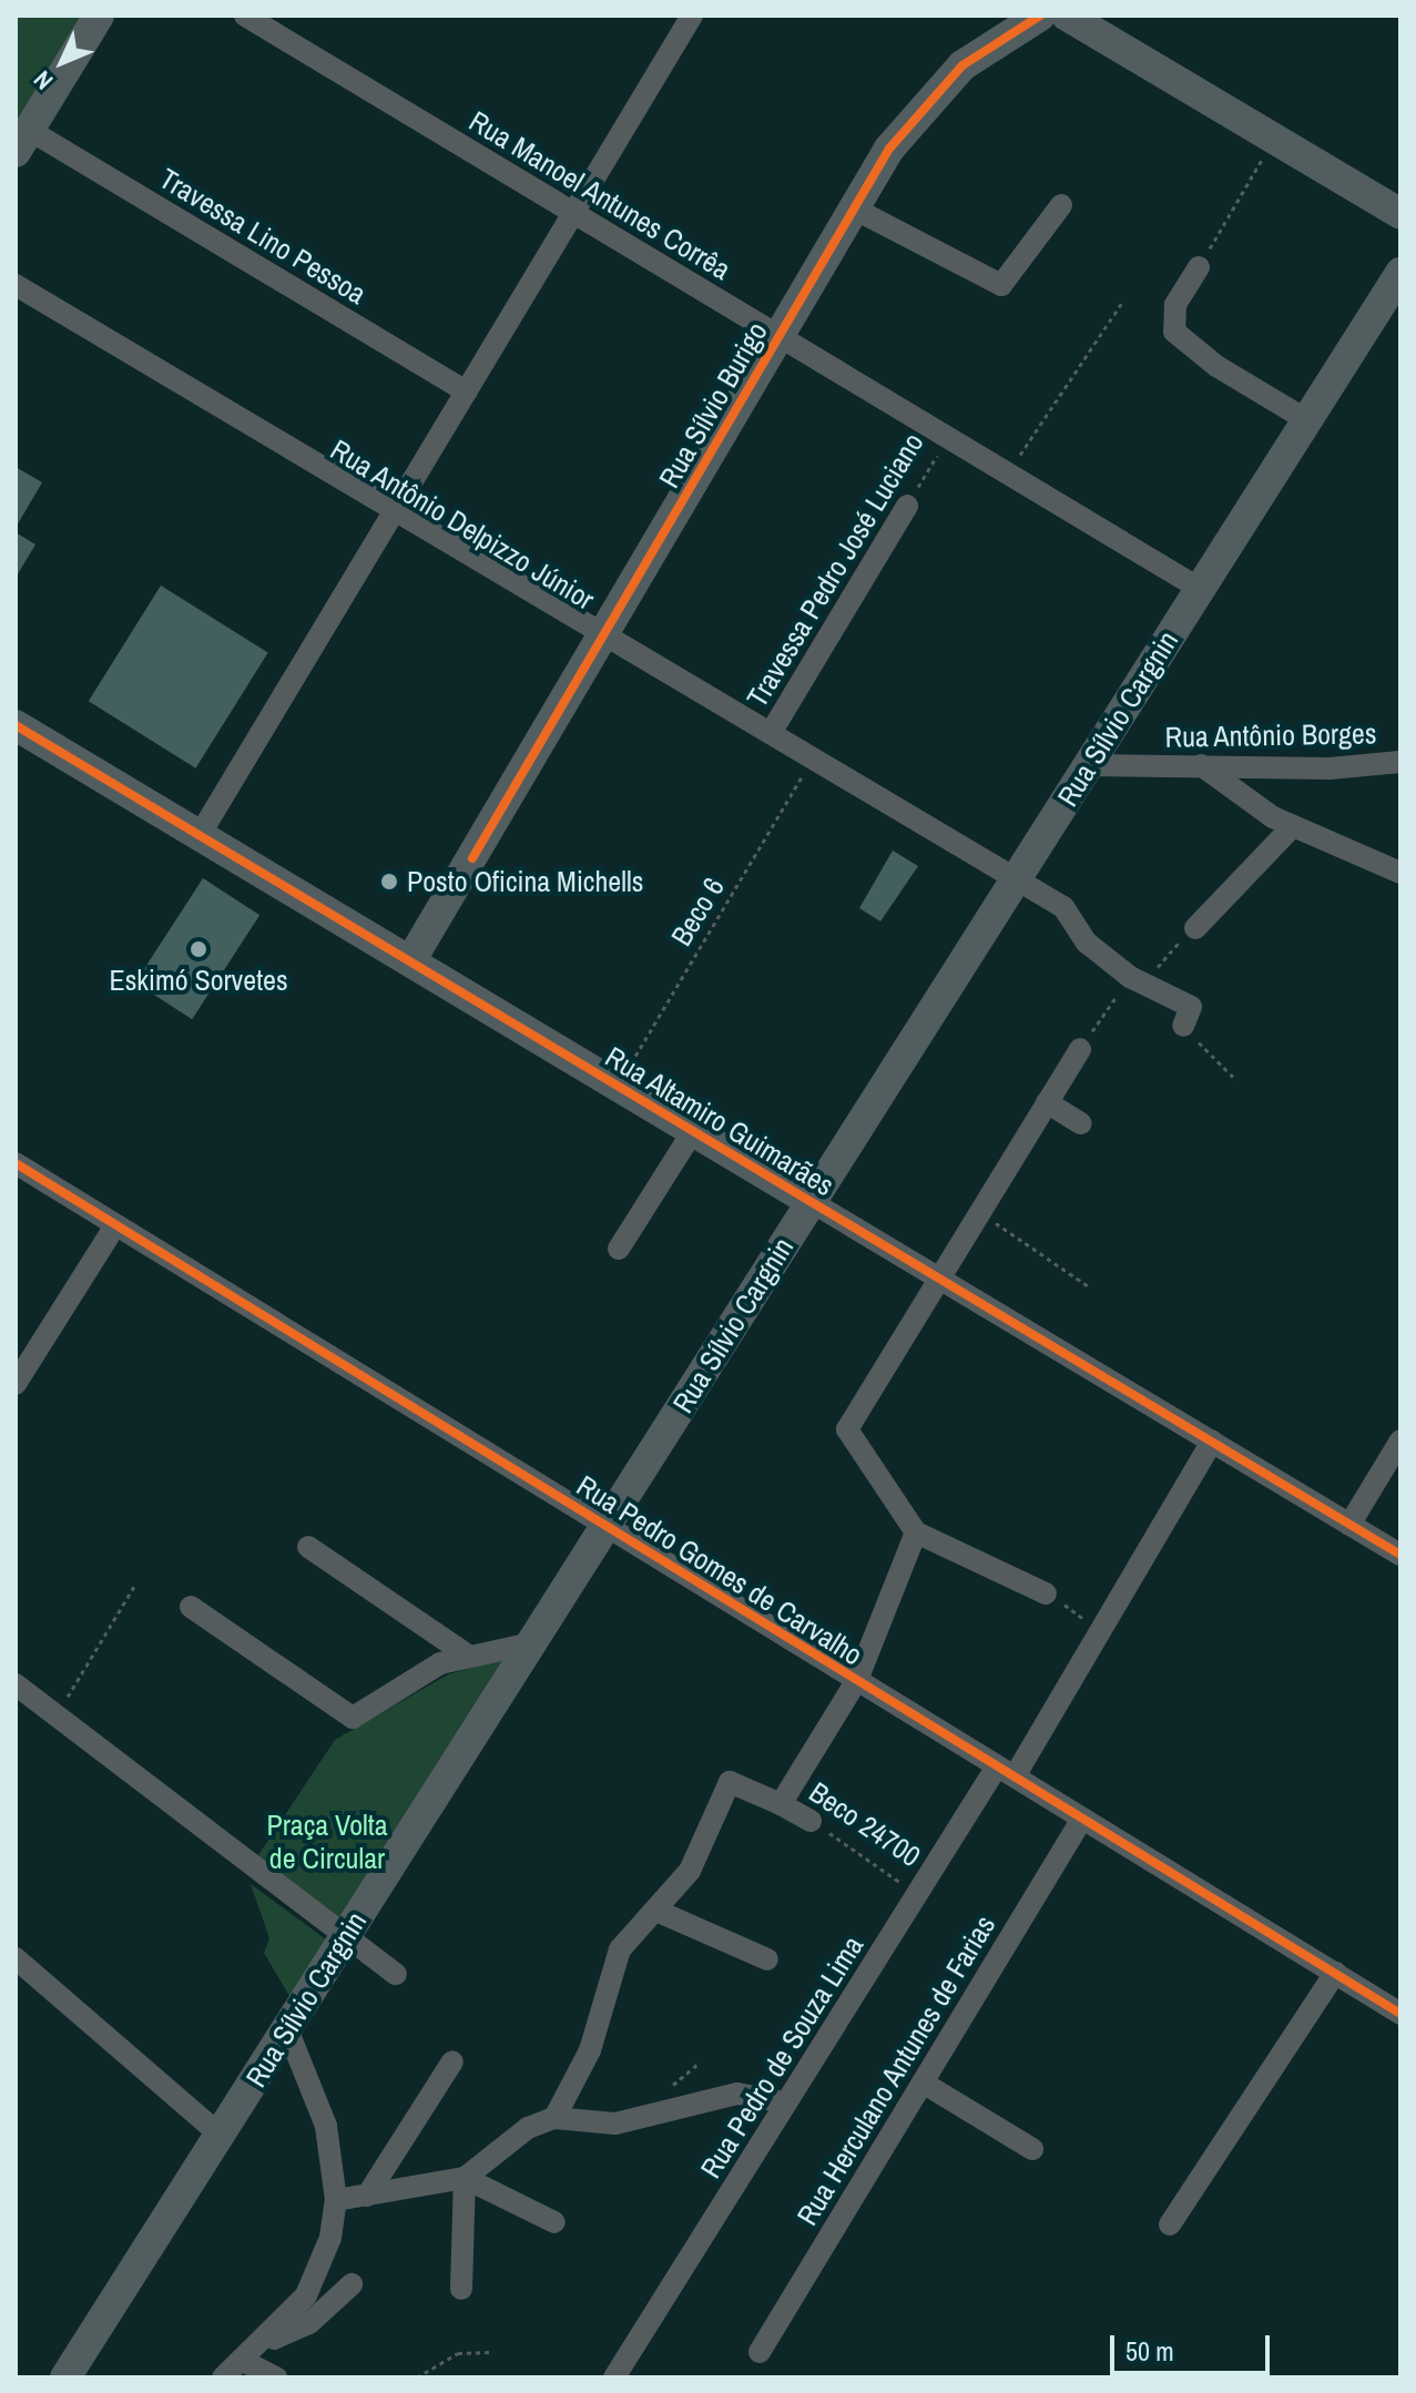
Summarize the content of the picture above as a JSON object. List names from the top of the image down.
{
  "streets": {
    "street": [
      "Rua Manoel Antunes Corrêa",
      "Travessa Lino Pessoa",
      "Rua Sílvio Burigo",
      "Rua Antônio Delpizzo Júnior",
      "Travessa Pedro José Luciano",
      "Rua Sílvio Cargnin",
      "Rua Antônio Borges",
      "Rua Altamiro Guimarães",
      "Rua Pedro Gomes de Carvalho",
      "Beco 24700",
      "Rua Pedro de Souza Lima",
      "Rua Herculano Antunes de Farias"
    ],
    "path": ["Beco 6"]
  },
  "crossings": [
    ["Rua Manoel Antunes Corrêa", "Rua Sílvio Burigo"],
    ["Rua Manoel Antunes Corrêa", "Travessa Pedro José Luciano"],
    ["Rua Manoel Antunes Corrêa", "Rua Sílvio Cargnin"],
    ["Rua Sílvio Burigo", "Rua Antônio Delpizzo Júnior"],
    ["Rua Sílvio Burigo", "Rua Altamiro Guimarães"],
    ["Rua Antônio Delpizzo Júnior", "Travessa Pedro José Luciano"],
    ["Rua Antônio Delpizzo Júnior", "Rua Sílvio Cargnin"],
    ["Rua Antônio Delpizzo Júnior", "Beco 6"],
    ["Rua Sílvio Cargnin", "Rua Antônio Borges"],
    ["Rua Sílvio Cargnin", "Rua Altamiro Guimarães"],
    ["Rua Sílvio Cargnin", "Rua Pedro Gomes de Carvalho"],
    ["Beco 6", "Rua Altamiro Guimarães"],
    ["Rua Altamiro Guimarães", "Rua Pedro de Souza Lima"],
    ["Rua Pedro Gomes de Carvalho", "Rua Pedro de Souza Lima"],
    ["Rua Pedro Gomes de Carvalho", "Rua Herculano Antunes de Farias"],
    ["Beco 24700", "Rua Pedro de Souza Lima"]
  ],
  "parks": ["Praça Volta de Circular"],
  "places": ["Posto Oficina Michells", "Eskimó Sorvetes"],
  "scale_bar": "50 m",
  "north": "bottom left"
}
